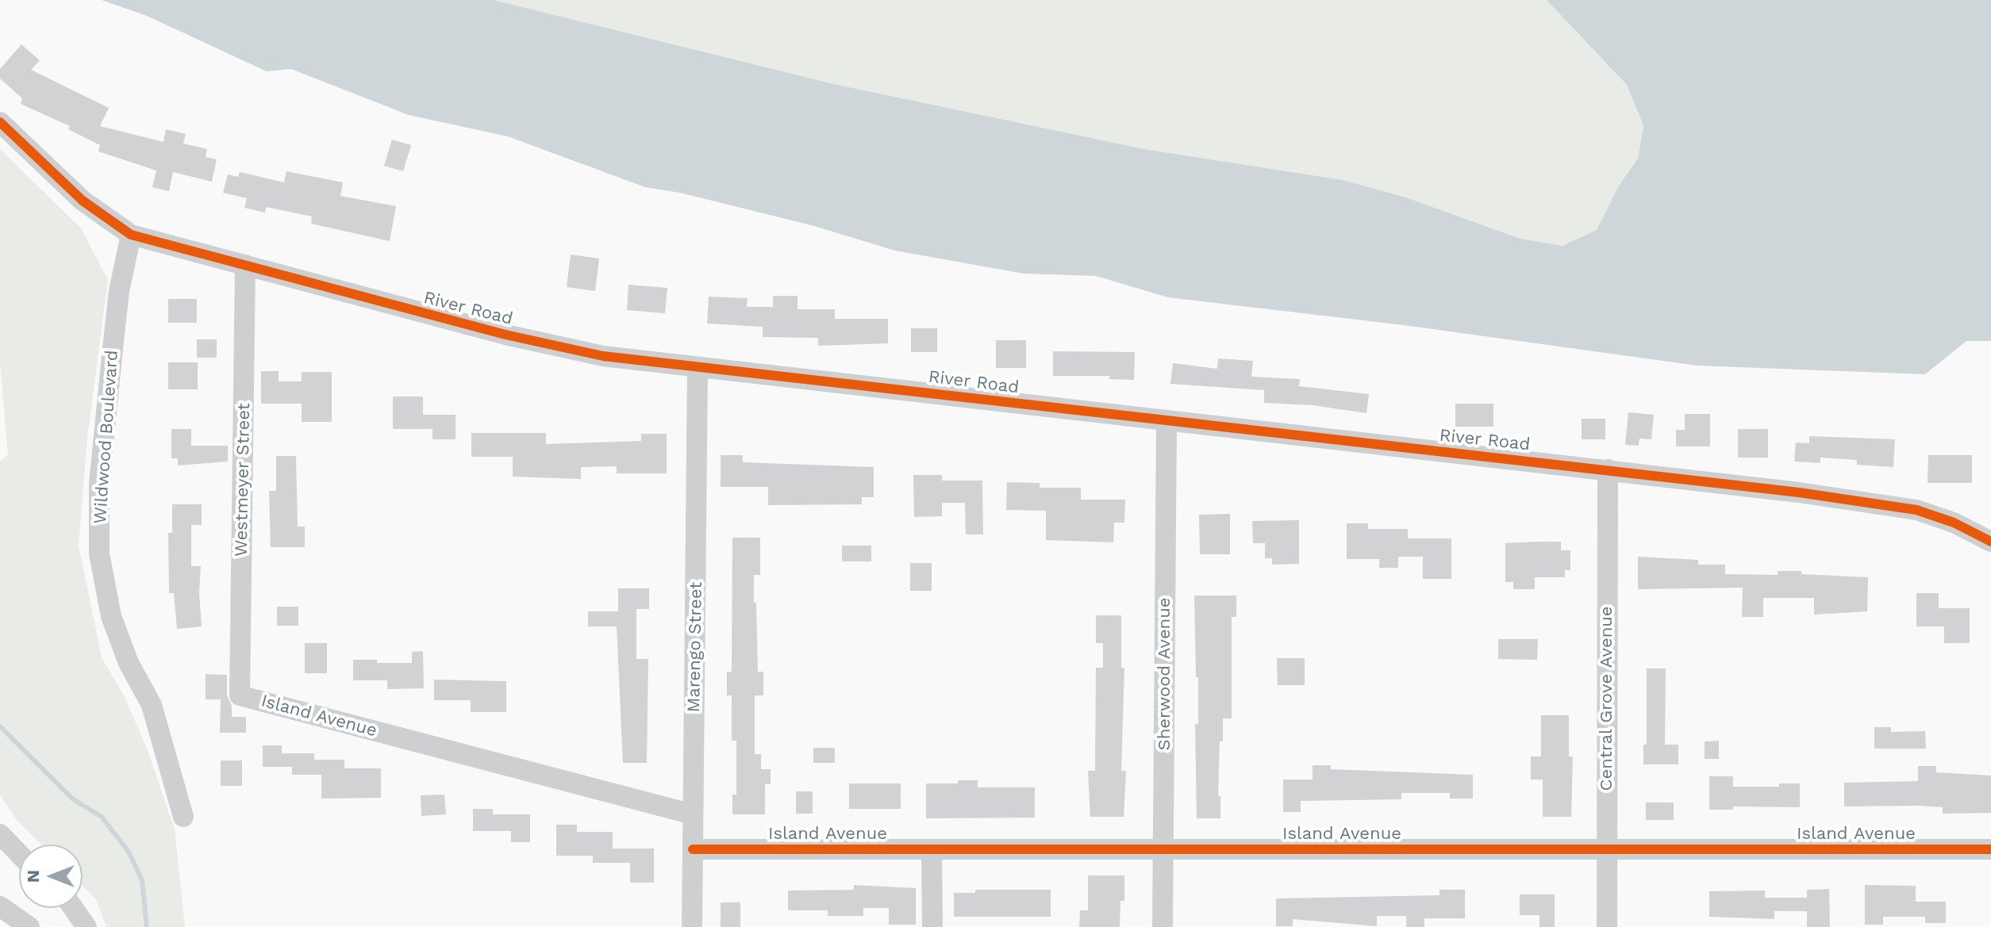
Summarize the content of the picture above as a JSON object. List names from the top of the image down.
{
  "streets": {
    "street": [
      "River Road",
      "Wildwood Boulevard",
      "Westmeyer Street",
      "Marengo Street",
      "Sherwood Avenue",
      "Central Grove Avenue",
      "Island Avenue"
    ]
  },
  "crossings": [
    ["River Road", "Wildwood Boulevard"],
    ["River Road", "Westmeyer Street"],
    ["River Road", "Marengo Street"],
    ["River Road", "Sherwood Avenue"],
    ["River Road", "Central Grove Avenue"],
    ["Westmeyer Street", "Island Avenue"],
    ["Marengo Street", "Island Avenue"],
    ["Sherwood Avenue", "Island Avenue"],
    ["Central Grove Avenue", "Island Avenue"]
  ],
  "north": "left"
}
